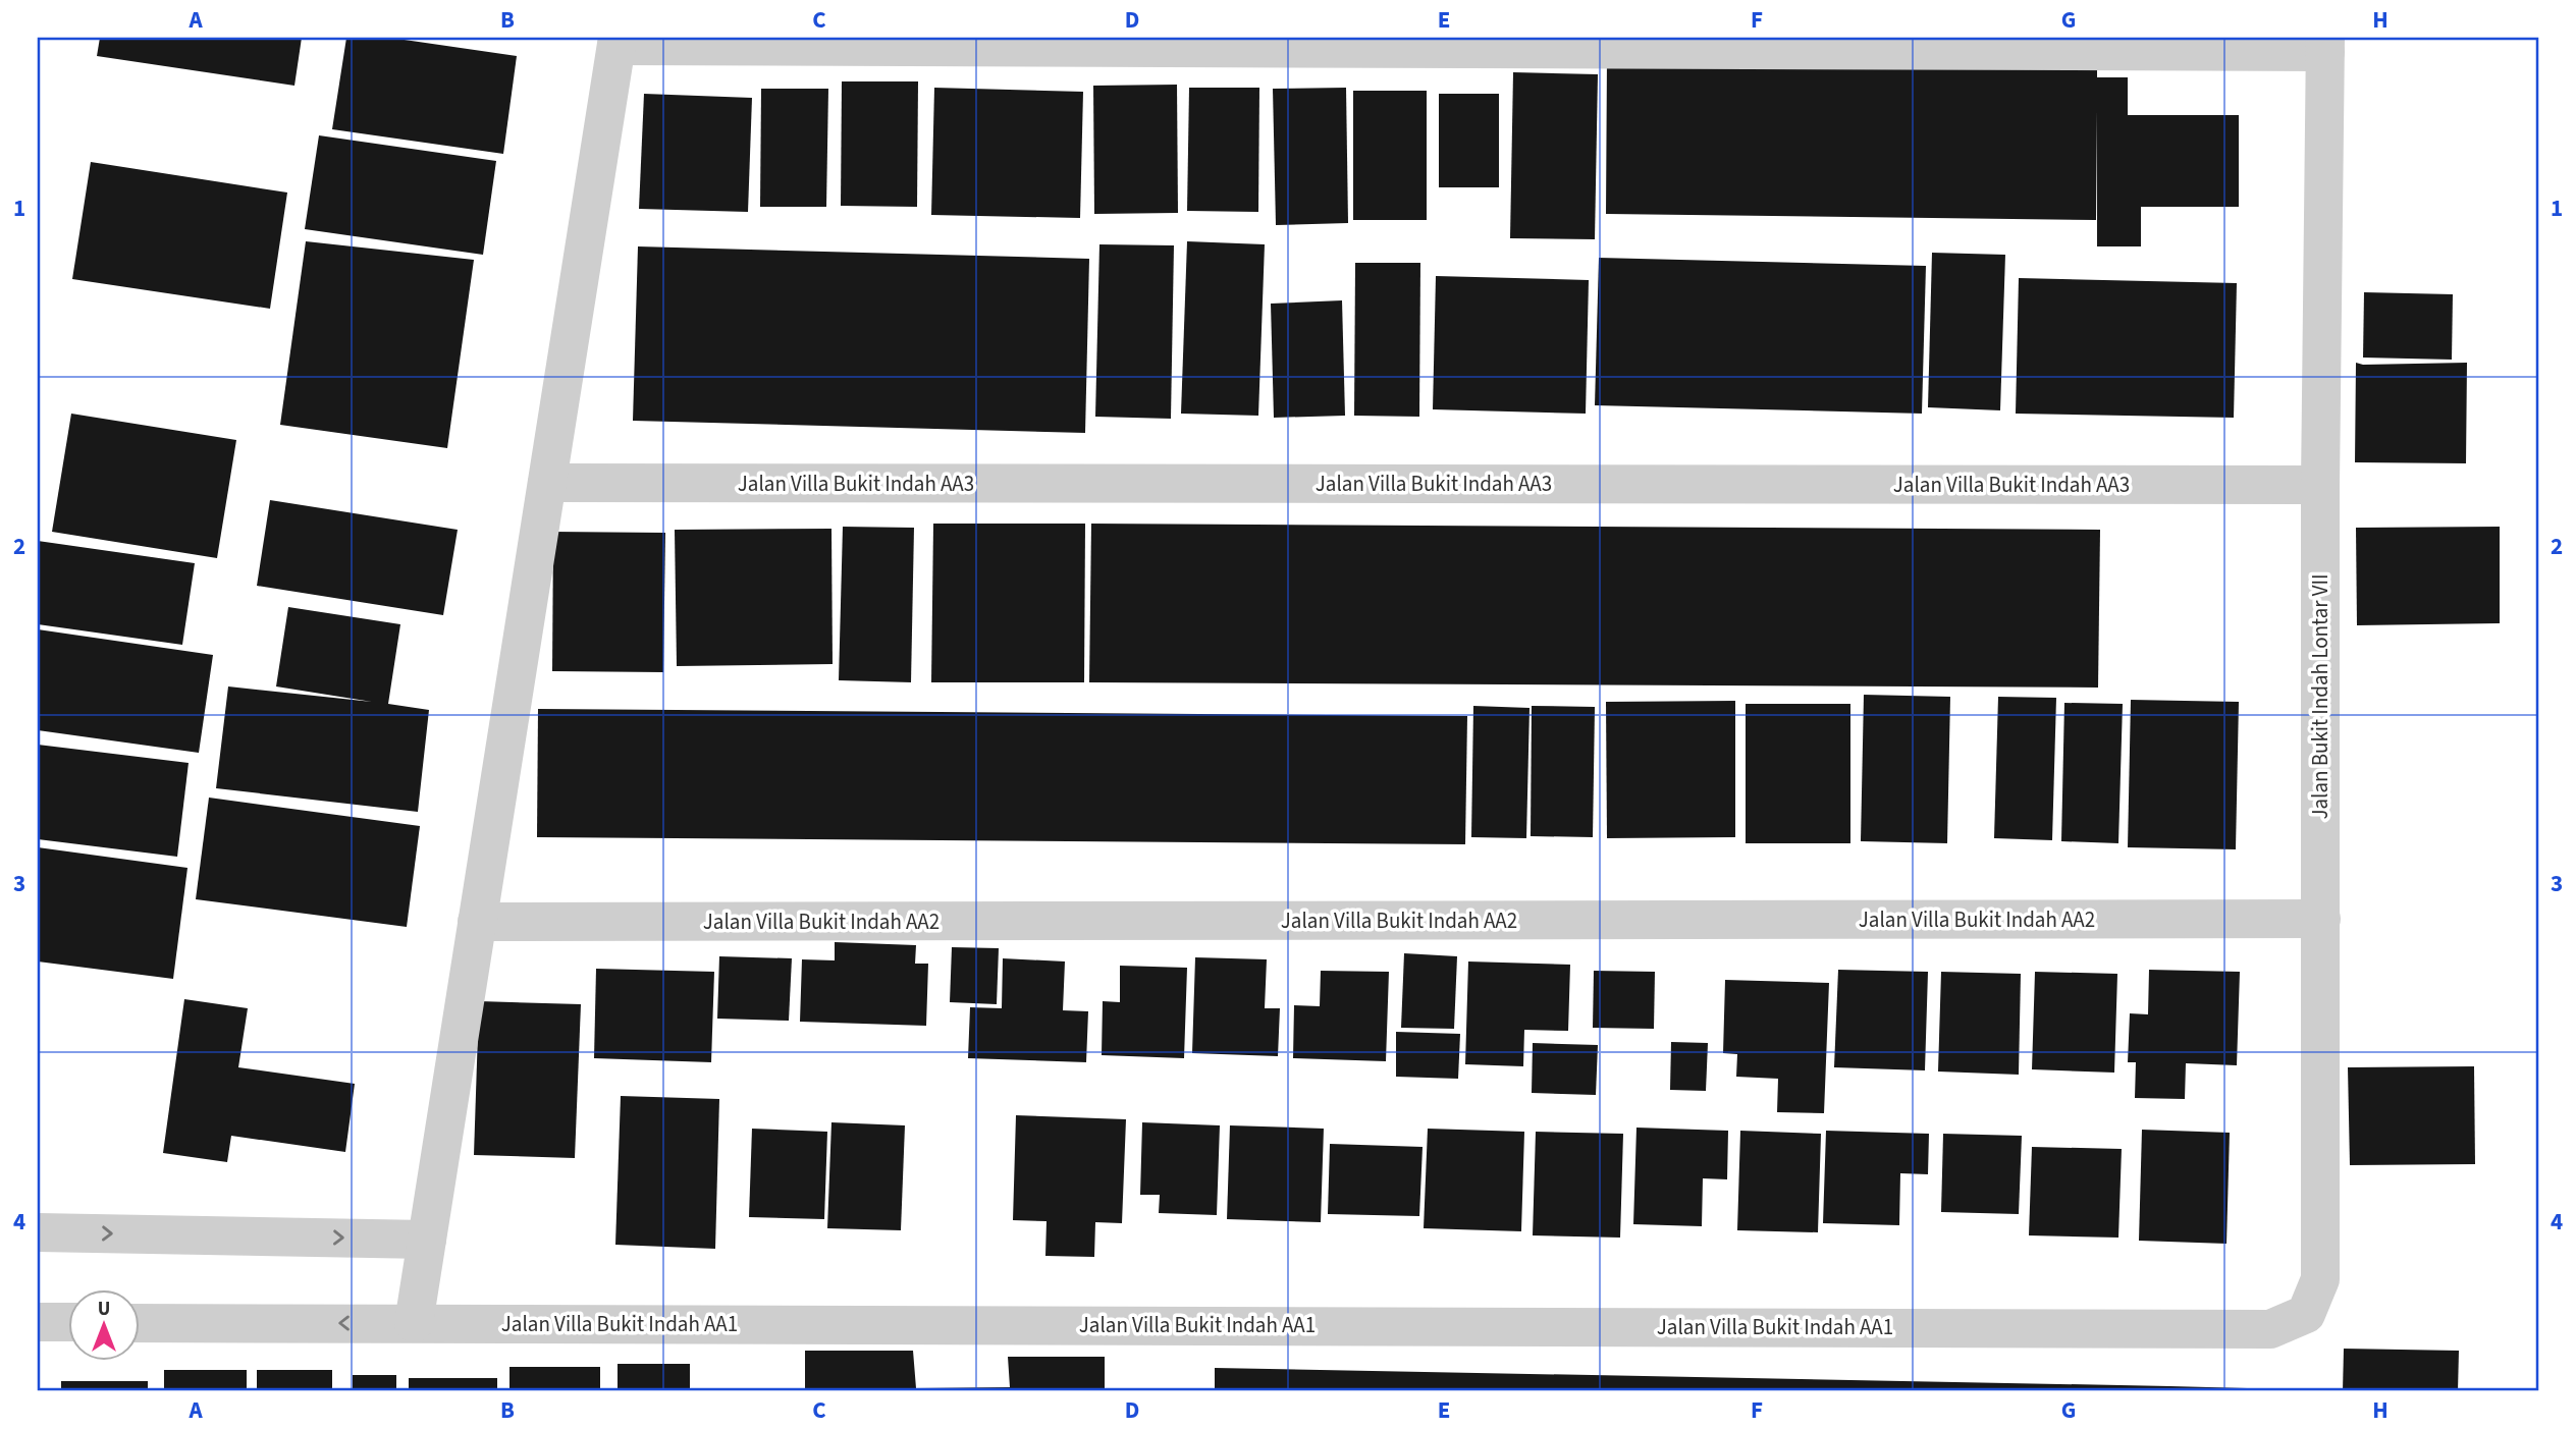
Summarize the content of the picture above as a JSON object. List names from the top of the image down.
{
  "streets": {
    "street": [
      "Jalan Villa Bukit Indah AA3",
      "Jalan Bukit Indah Lontar VII",
      "Jalan Villa Bukit Indah AA2",
      "Jalan Villa Bukit Indah AA1"
    ]
  },
  "crossings": [
    ["Jalan Villa Bukit Indah AA3", "Jalan Bukit Indah Lontar VII"],
    ["Jalan Bukit Indah Lontar VII", "Jalan Villa Bukit Indah AA2"],
    ["Jalan Bukit Indah Lontar VII", "Jalan Villa Bukit Indah AA1"]
  ],
  "north": "top",
  "grid": {
    "columns": [
      "A",
      "B",
      "C",
      "D",
      "E",
      "F",
      "G",
      "H"
    ],
    "rows": [
      "1",
      "2",
      "3",
      "4"
    ]
  }
}
